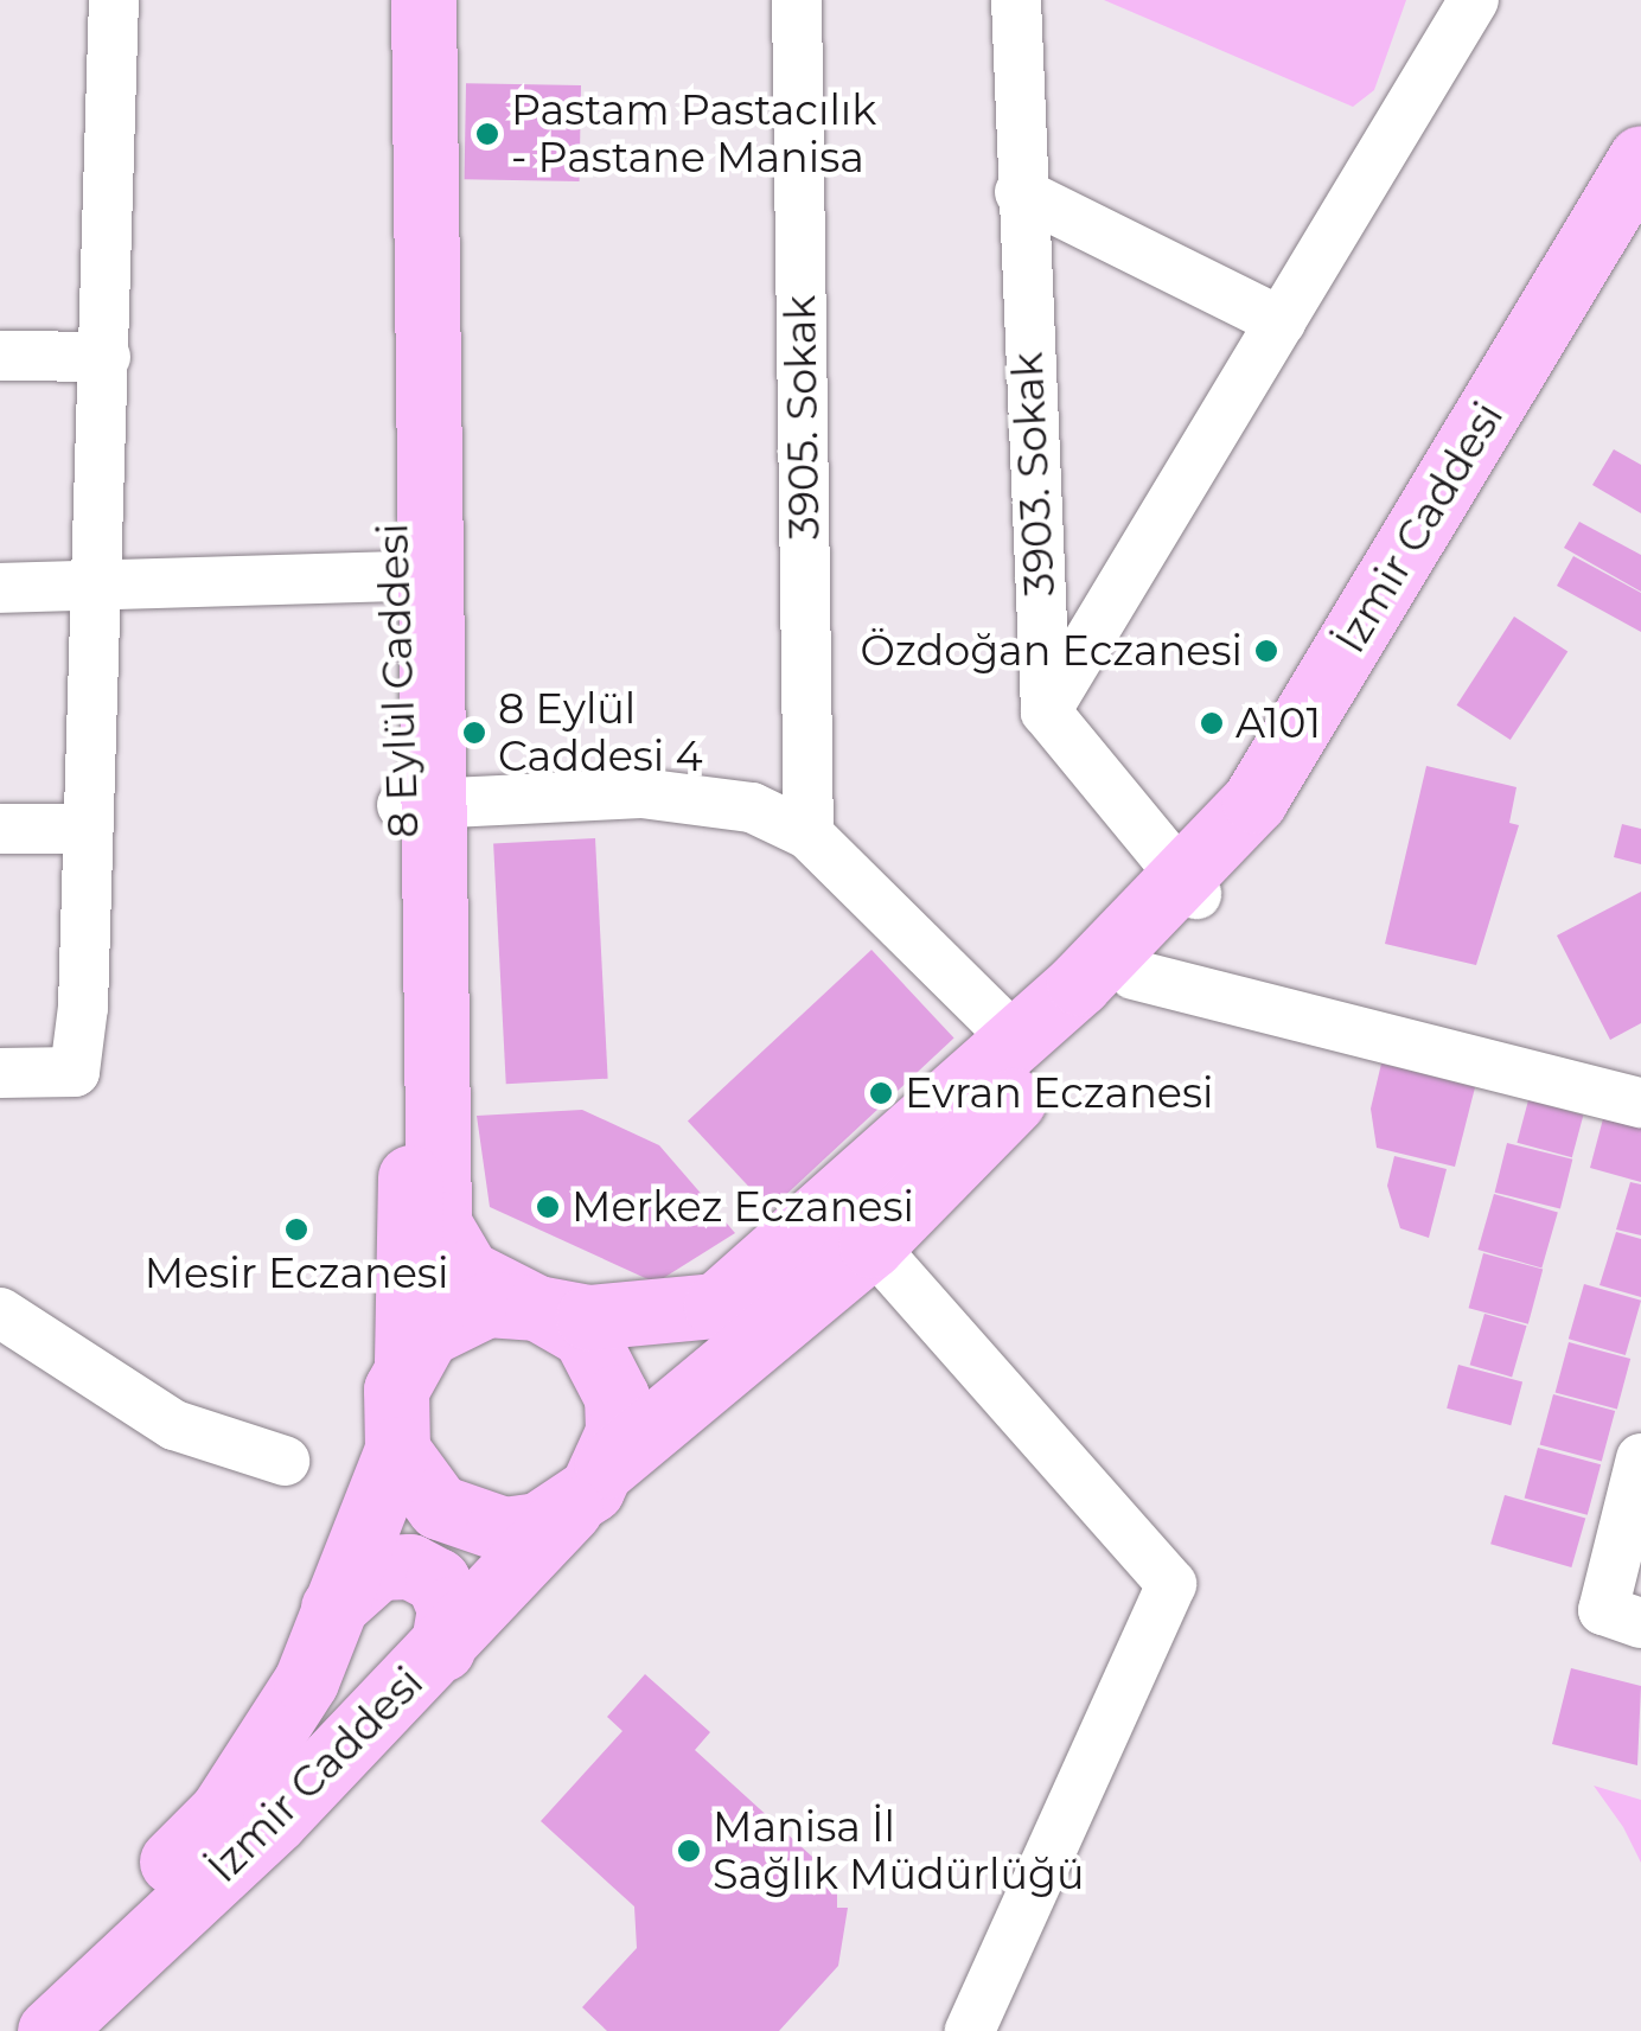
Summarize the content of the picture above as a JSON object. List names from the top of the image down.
{
  "streets": {
    "main road": ["İzmir Caddesi", "8 Eylül Caddesi"],
    "street": ["3905. Sokak", "3903. Sokak"]
  },
  "crossings": [
    ["İzmir Caddesi", "8 Eylül Caddesi"]
  ],
  "places": [
    "Pastam Pastacılık - Pastane Manisa",
    "Özdoğan Eczanesi",
    "A101",
    "8 Eylül Caddesi 4",
    "Evran Eczanesi",
    "Merkez Eczanesi",
    "Mesir Eczanesi",
    "Manisa İl Sağlık Müdürlüğü"
  ]
}
